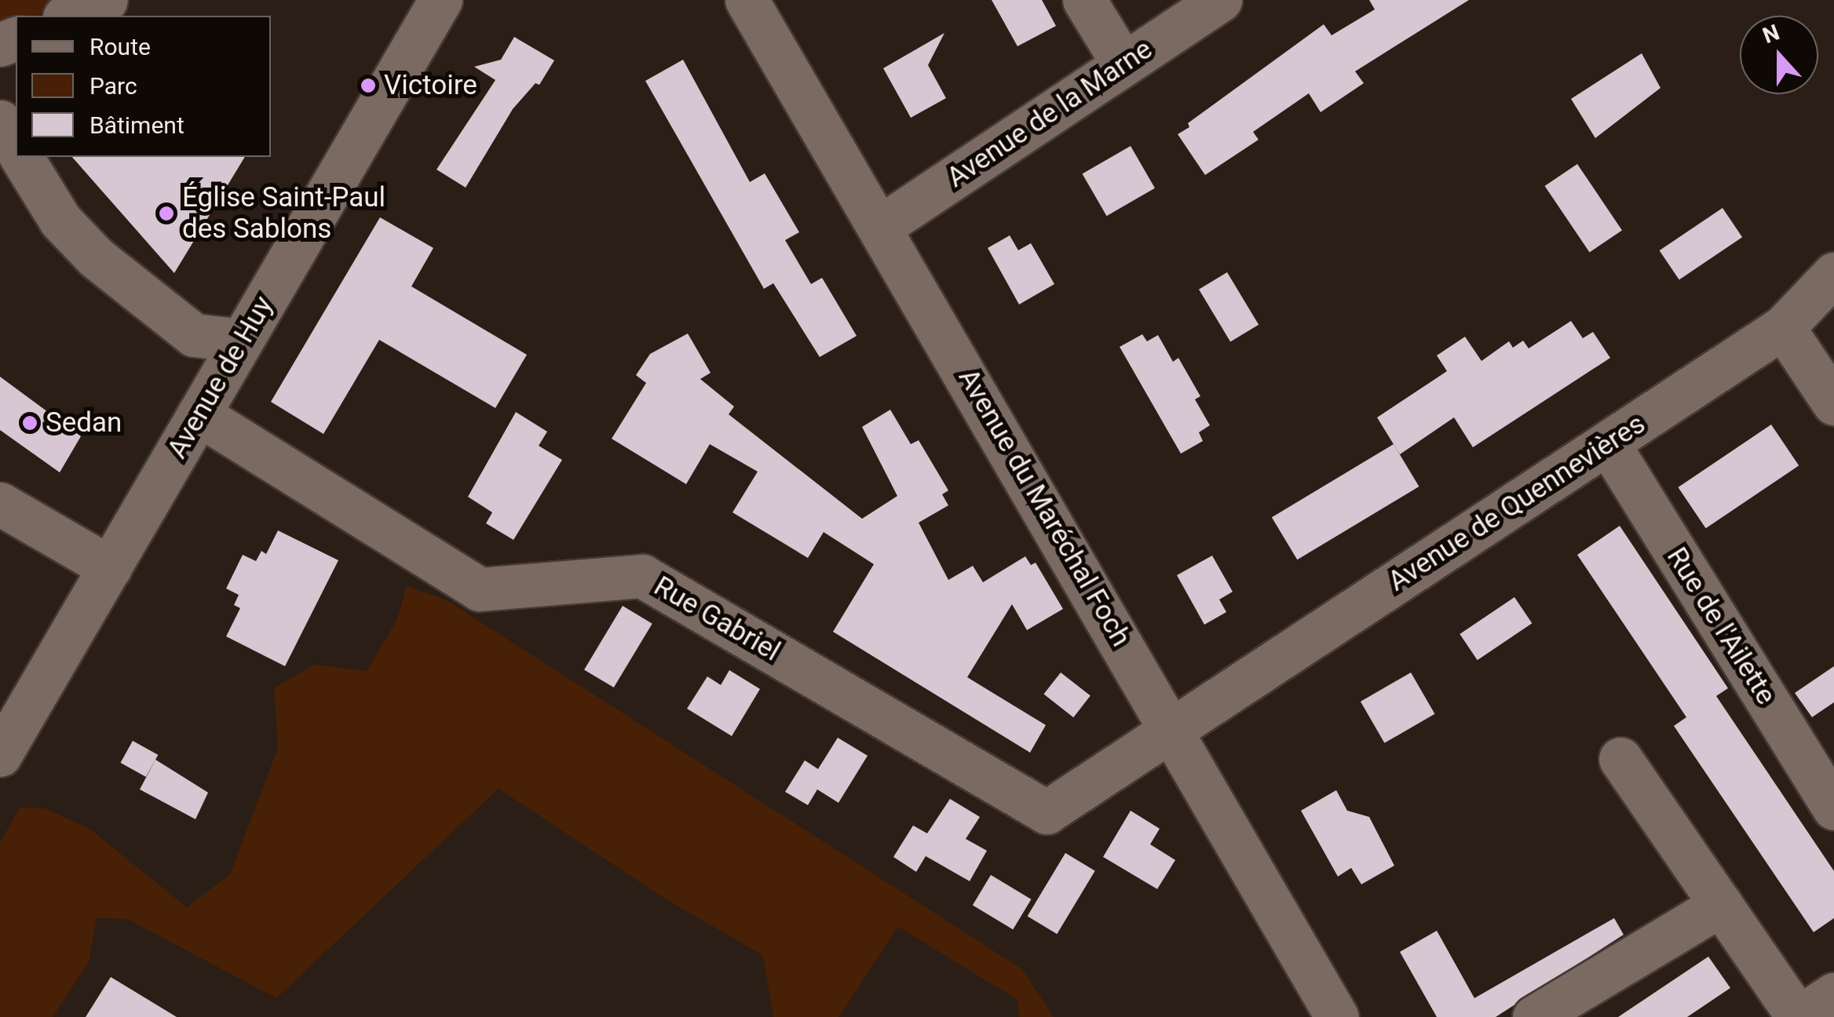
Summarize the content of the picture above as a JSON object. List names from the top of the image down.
{
  "streets": {
    "street": [
      "Avenue de la Marne",
      "Avenue de Huy",
      "Avenue de Quennevières",
      "Avenue du Maréchal Foch",
      "Rue Gabriel",
      "Rue de l'Ailette"
    ]
  },
  "crossings": [
    ["Avenue de la Marne", "Avenue du Maréchal Foch"],
    ["Avenue de Huy", "Rue Gabriel"],
    ["Avenue de Quennevières", "Avenue du Maréchal Foch"],
    ["Avenue de Quennevières", "Rue Gabriel"],
    ["Avenue de Quennevières", "Rue de l'Ailette"],
    ["Avenue du Maréchal Foch", "Rue Gabriel"]
  ],
  "places": ["Victoire", "Église Saint-Paul des Sablons", "Sedan"],
  "legend": ["Route", "Parc", "Bâtiment"],
  "north": "top"
}
